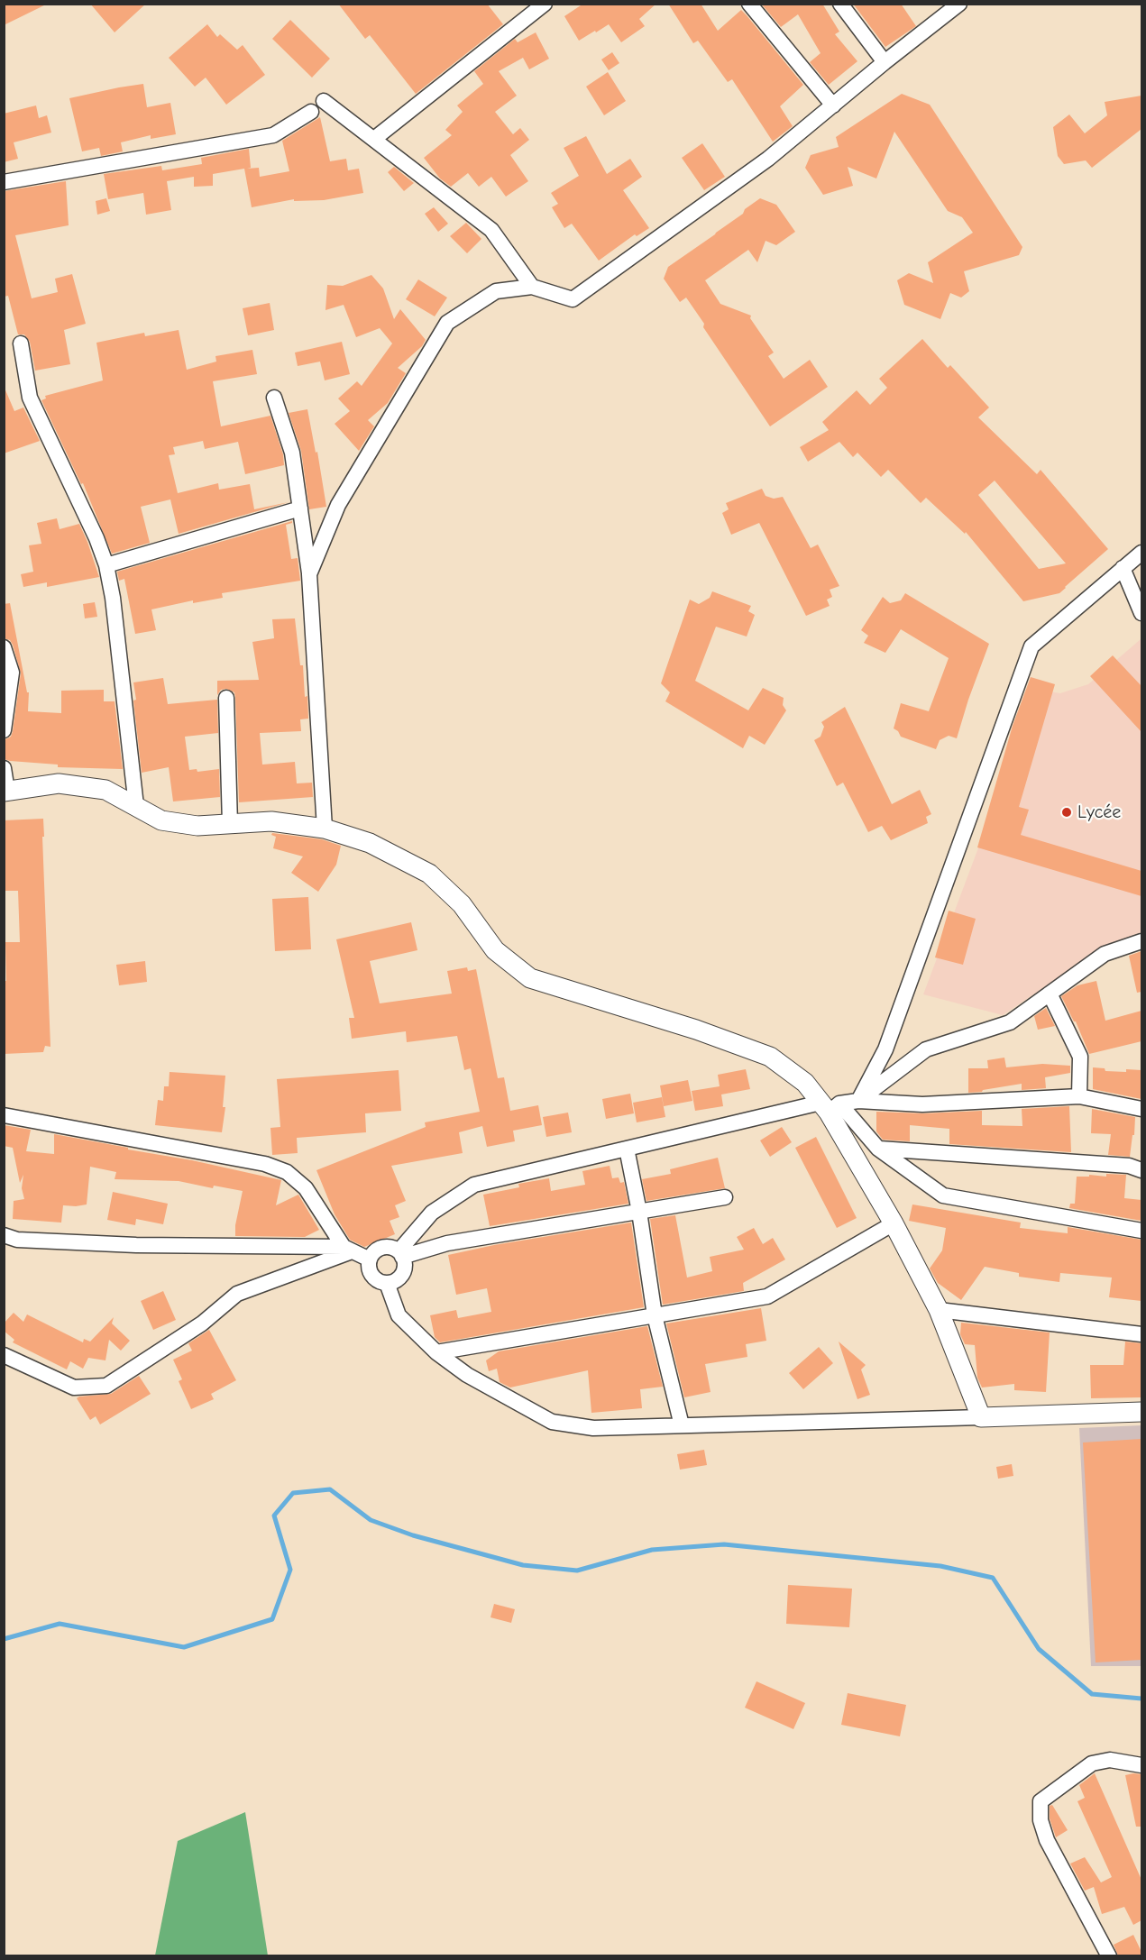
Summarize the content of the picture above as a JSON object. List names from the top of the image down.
{
  "places": ["Lycée"]
}
